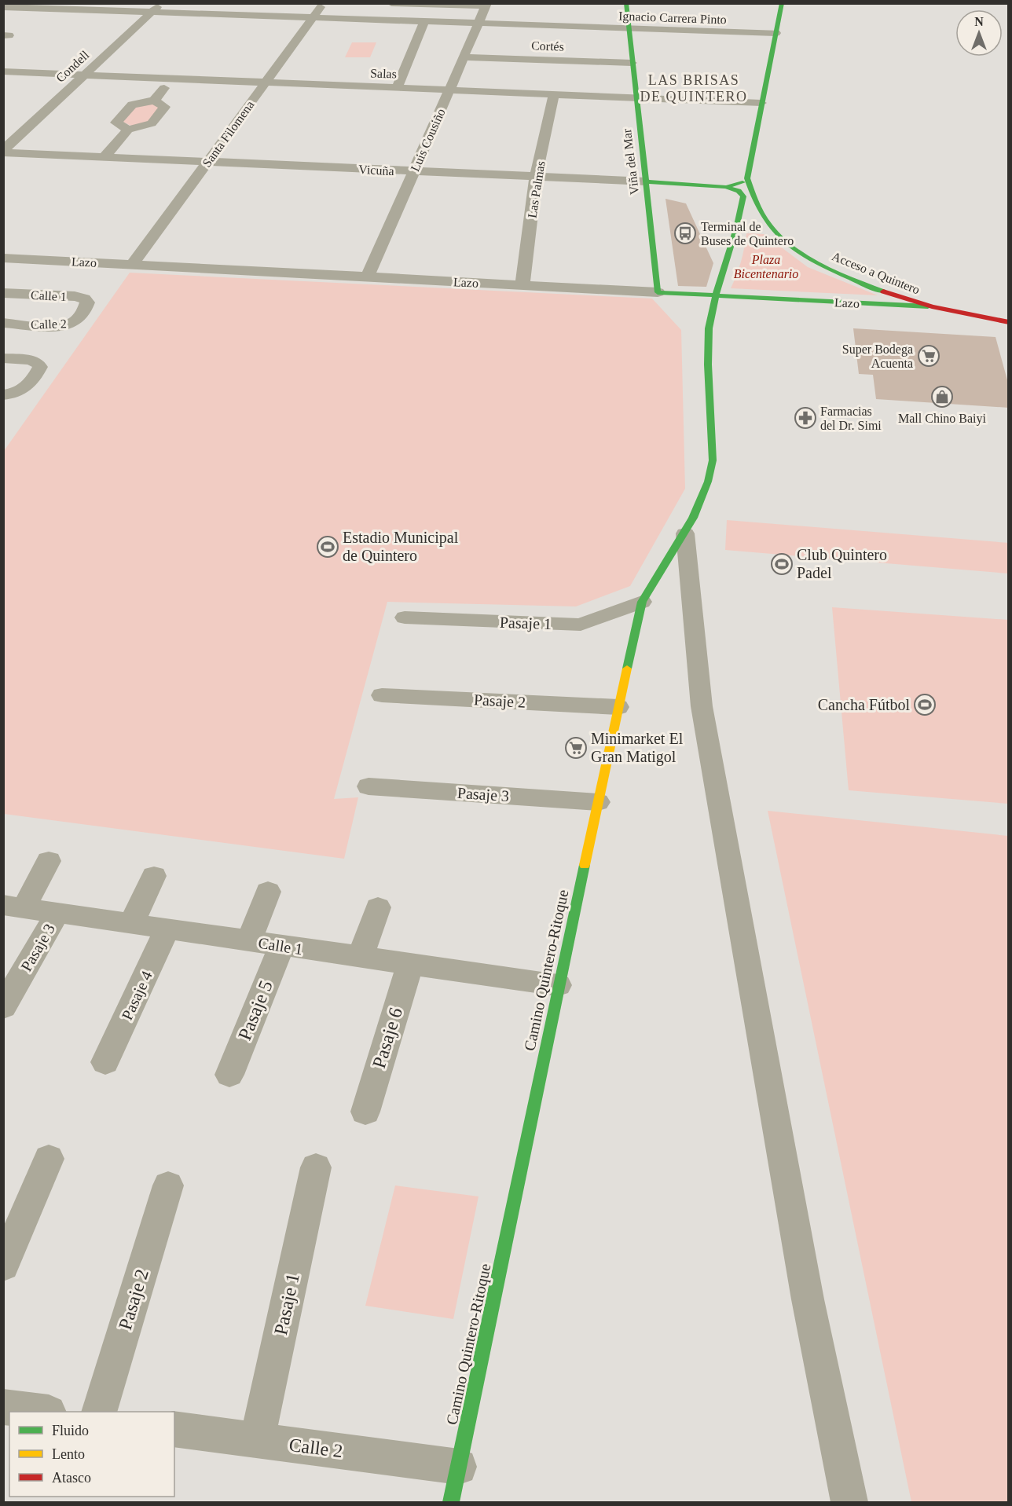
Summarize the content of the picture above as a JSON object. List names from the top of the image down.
{
  "streets": {
    "main road": [
      "Viña del Mar",
      "Vicuña",
      "Lazo",
      "Acceso a Quintero",
      "Camino Quintero-Ritoque"
    ],
    "street": [
      "Ignacio Carrera Pinto",
      "Cortés",
      "Condell",
      "Salas",
      "Santa Filomena",
      "Luis Cousiño",
      "Las Palmas",
      "Calle 1",
      "Calle 2",
      "Pasaje 1",
      "Pasaje 2",
      "Pasaje 3",
      "Pasaje 4",
      "Pasaje 5",
      "Pasaje 6"
    ]
  },
  "crossings": [
    ["Ignacio Carrera Pinto", "Condell"],
    ["Ignacio Carrera Pinto", "Santa Filomena"],
    ["Ignacio Carrera Pinto", "Luis Cousiño"],
    ["Ignacio Carrera Pinto", "Viña del Mar"],
    ["Cortés", "Luis Cousiño"],
    ["Cortés", "Viña del Mar"],
    ["Condell", "Salas"],
    ["Condell", "Vicuña"],
    ["Salas", "Santa Filomena"],
    ["Salas", "Luis Cousiño"],
    ["Salas", "Viña del Mar"],
    ["Salas", "Las Palmas"],
    ["Santa Filomena", "Vicuña"],
    ["Santa Filomena", "Lazo"],
    ["Luis Cousiño", "Vicuña"],
    ["Luis Cousiño", "Lazo"],
    ["Viña del Mar", "Vicuña"],
    ["Viña del Mar", "Lazo"],
    ["Vicuña", "Las Palmas"],
    ["Vicuña", "Acceso a Quintero"],
    ["Vicuña", "Camino Quintero-Ritoque"],
    ["Las Palmas", "Lazo"],
    ["Lazo", "Acceso a Quintero"],
    ["Lazo", "Camino Quintero-Ritoque"],
    ["Calle 1", "Calle 2"],
    ["Calle 1", "Pasaje 3"],
    ["Calle 1", "Camino Quintero-Ritoque"],
    ["Calle 1", "Pasaje 4"],
    ["Calle 1", "Pasaje 5"],
    ["Calle 1", "Pasaje 6"],
    ["Calle 2", "Pasaje 1"],
    ["Calle 2", "Camino Quintero-Ritoque"],
    ["Pasaje 1", "Camino Quintero-Ritoque"],
    ["Pasaje 2", "Camino Quintero-Ritoque"],
    ["Pasaje 3", "Camino Quintero-Ritoque"]
  ],
  "districts": ["LAS BRISAS DE QUINTERO"],
  "parks": ["Plaza Bicentenario"],
  "places": {
    "bus stop": ["Terminal de Buses de Quintero"],
    "supermarket": ["Super Bodega Acuenta", "Minimarket El Gran Matigol"],
    "shop": ["Mall Chino Baiyi"],
    "pharmacy": ["Farmacias del Dr. Simi"],
    "sports": ["Estadio Municipal de Quintero", "Club Quintero Padel", "Cancha Fútbol"]
  },
  "legend": ["Fluido", "Lento", "Atasco"],
  "north": "top"
}
